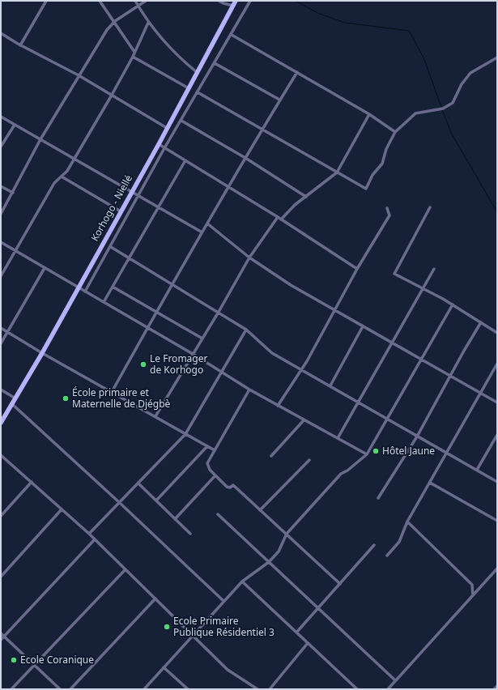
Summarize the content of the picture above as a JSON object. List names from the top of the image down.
{
  "streets": {
    "main road": ["Korhogo - Niellé"]
  },
  "places": [
    "Le Fromager de Korhogo",
    "École primaire et Maternelle de Djégbè",
    "Hôtel Jaune",
    "Ecole Primaire Publique Résidentiel 3",
    "Ecole Coranique"
  ]
}
